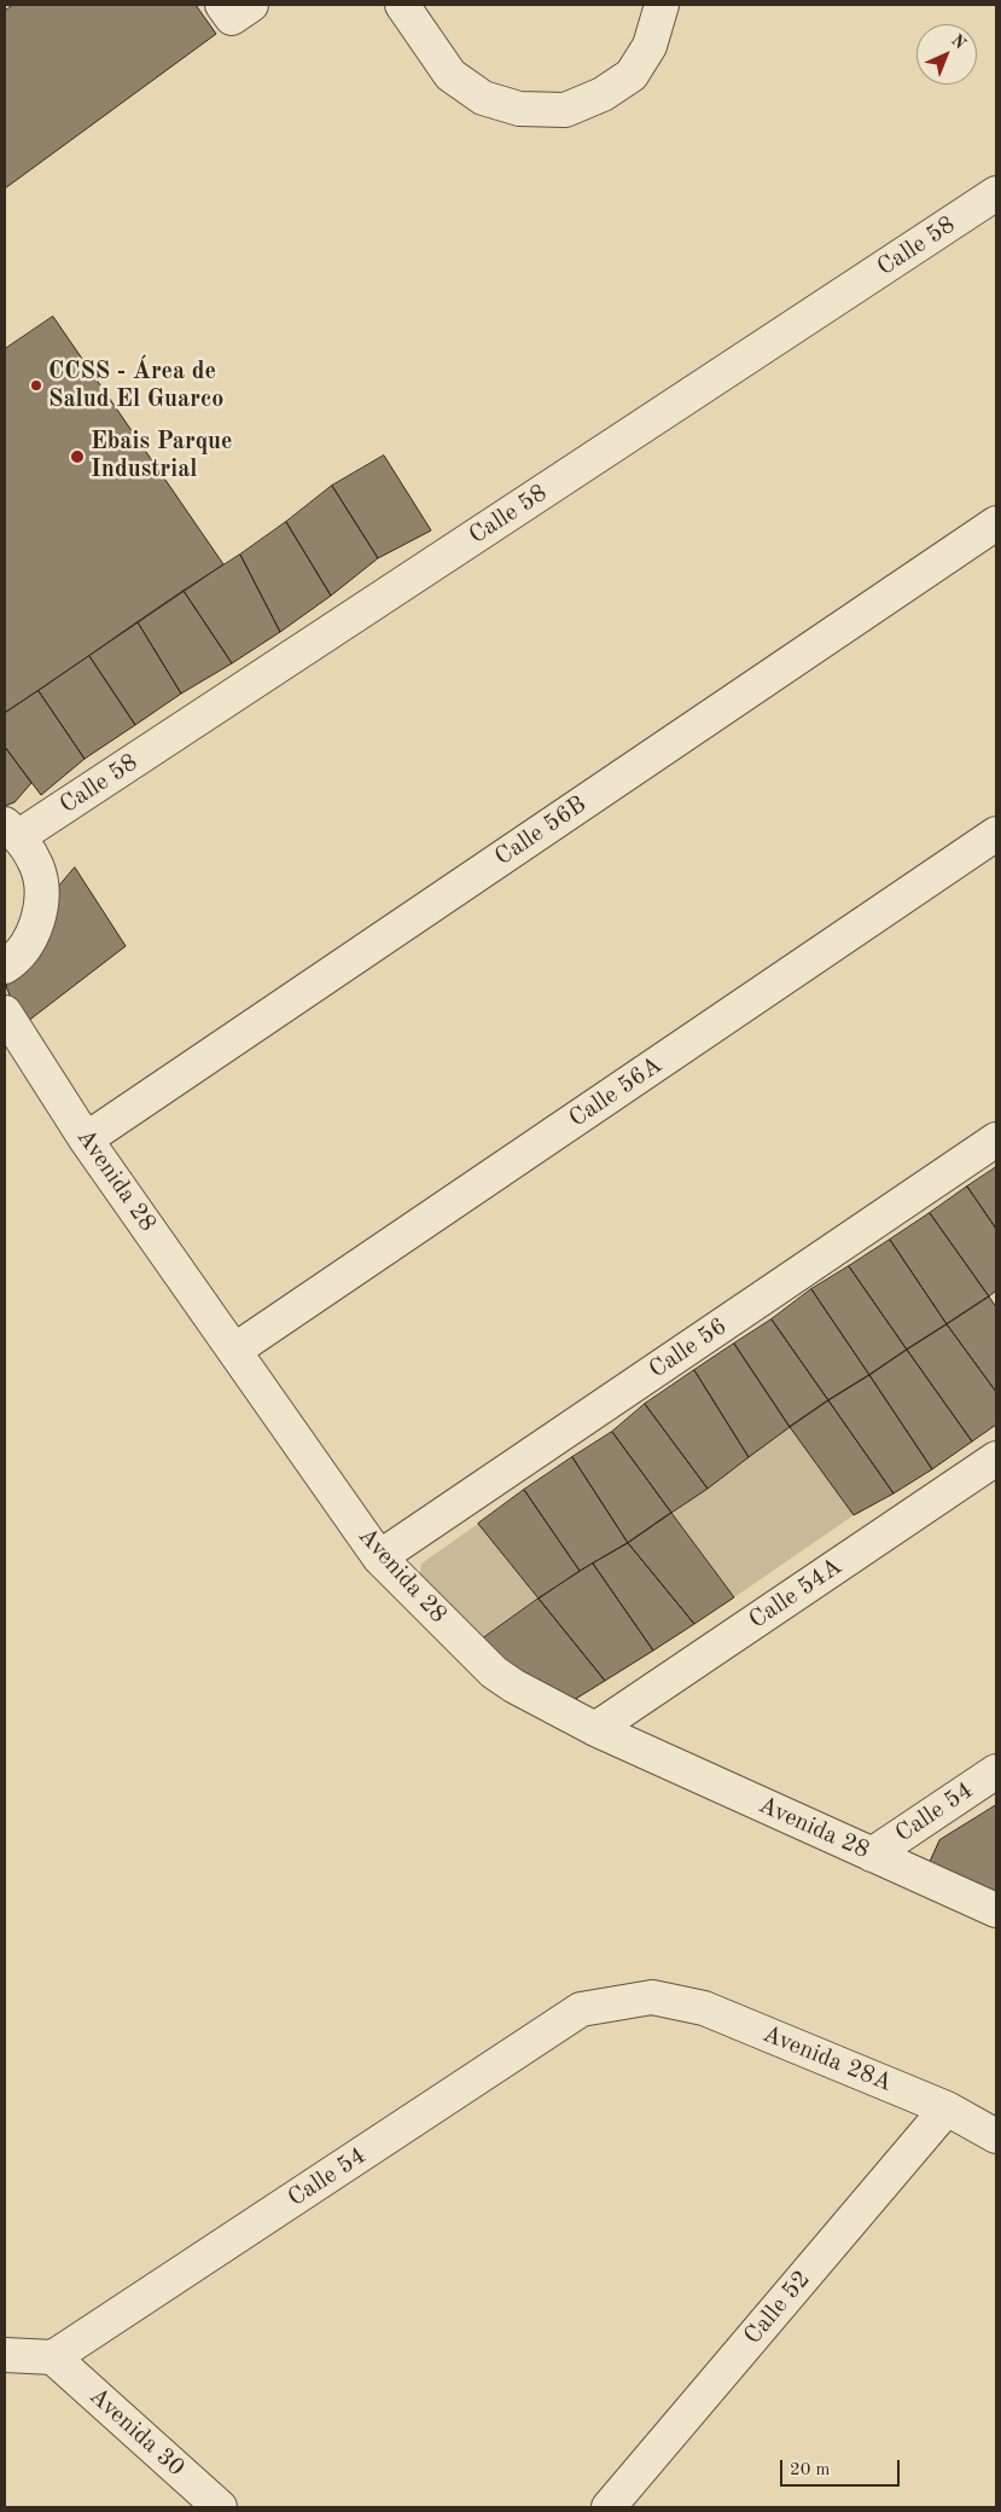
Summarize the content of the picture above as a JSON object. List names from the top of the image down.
{
  "streets": {
    "street": [
      "Calle 58",
      "Calle 56B",
      "Calle 56A",
      "Avenida 28",
      "Calle 56",
      "Calle 54A",
      "Calle 54",
      "Avenida 28A",
      "Calle 52",
      "Avenida 30"
    ]
  },
  "crossings": [
    ["Calle 56B", "Avenida 28"],
    ["Calle 56A", "Avenida 28"],
    ["Avenida 28", "Calle 56"],
    ["Avenida 28", "Calle 54A"],
    ["Avenida 28", "Calle 54"],
    ["Calle 54", "Avenida 28A"],
    ["Calle 54", "Avenida 30"],
    ["Avenida 28A", "Calle 52"]
  ],
  "places": ["CCSS - Área de Salud El Guarco", "Ebais Parque Industrial"],
  "scale_bar": "20 m",
  "north": "top right"
}
